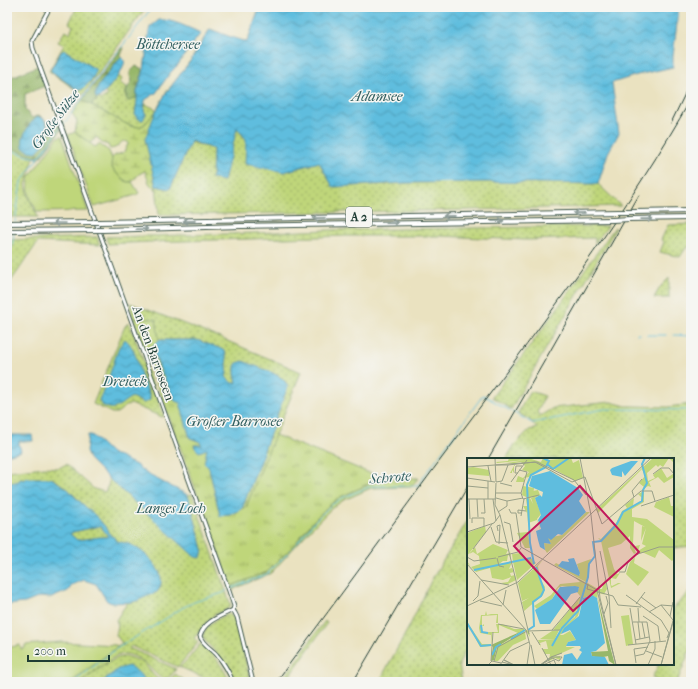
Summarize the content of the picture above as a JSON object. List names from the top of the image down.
{
  "streets": {
    "highway": ["A 2"],
    "street": ["An den Barroseen"]
  },
  "water": [
    "Böttchersee",
    "Adamsee",
    "Große Sülze",
    "Dreieck",
    "Großer Barrosee",
    "Schrote",
    "Langes Loch"
  ],
  "scale_bar": "200 m"
}
